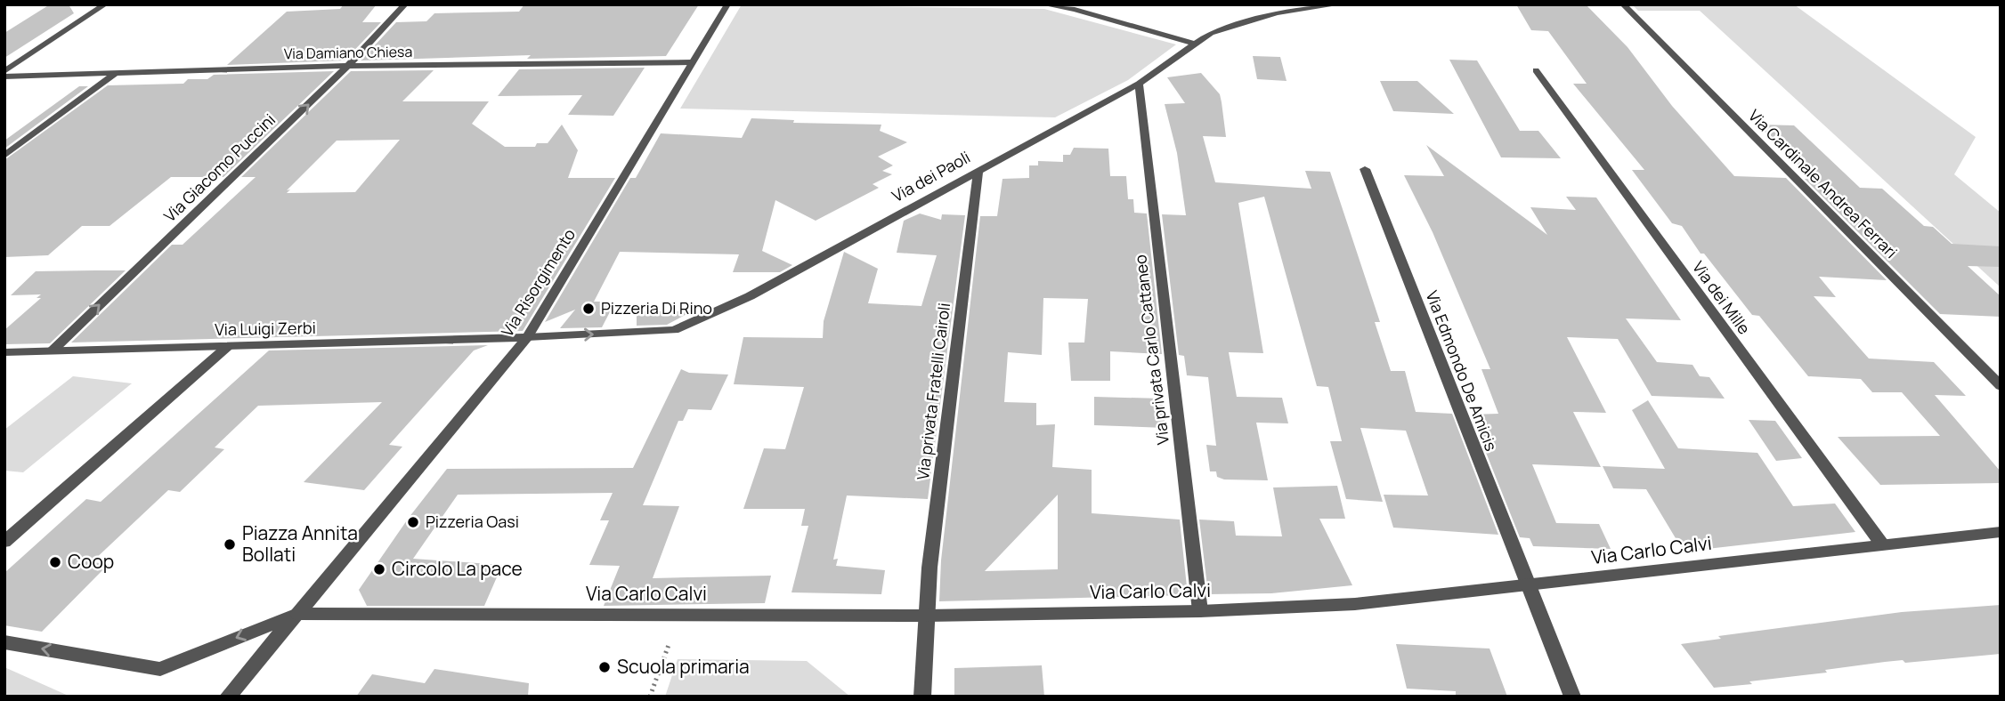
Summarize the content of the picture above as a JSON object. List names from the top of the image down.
{
  "streets": {
    "street": [
      "Via Damiano Chiesa",
      "Via Giacomo Puccini",
      "Via dei Paoli",
      "Via Cardinale Andrea Ferrari",
      "Via Risorgimento",
      "Via dei Mille",
      "Via Luigi Zerbi",
      "Via privata Carlo Cattaneo",
      "Via Edmondo De Amicis",
      "Via privata Fratelli Cairoli",
      "Via Carlo Calvi"
    ]
  },
  "crossings": [
    ["Via Damiano Chiesa", "Via Giacomo Puccini"],
    ["Via Damiano Chiesa", "Via Risorgimento"],
    ["Via Giacomo Puccini", "Via Luigi Zerbi"],
    ["Via dei Paoli", "Via Risorgimento"],
    ["Via dei Paoli", "Via Luigi Zerbi"],
    ["Via dei Paoli", "Via privata Carlo Cattaneo"],
    ["Via dei Paoli", "Via privata Fratelli Cairoli"],
    ["Via Risorgimento", "Via Luigi Zerbi"],
    ["Via Risorgimento", "Via Carlo Calvi"],
    ["Via dei Mille", "Via Carlo Calvi"],
    ["Via privata Carlo Cattaneo", "Via Carlo Calvi"],
    ["Via Edmondo De Amicis", "Via Carlo Calvi"],
    ["Via privata Fratelli Cairoli", "Via Carlo Calvi"]
  ],
  "one_way": ["Via Giacomo Puccini", "Via dei Paoli"],
  "places": [
    "Pizzeria Di Rino",
    "Pizzeria Oasi",
    "Piazza Annita Bollati",
    "Coop",
    "Circolo La pace",
    "Scuola primaria"
  ]
}
